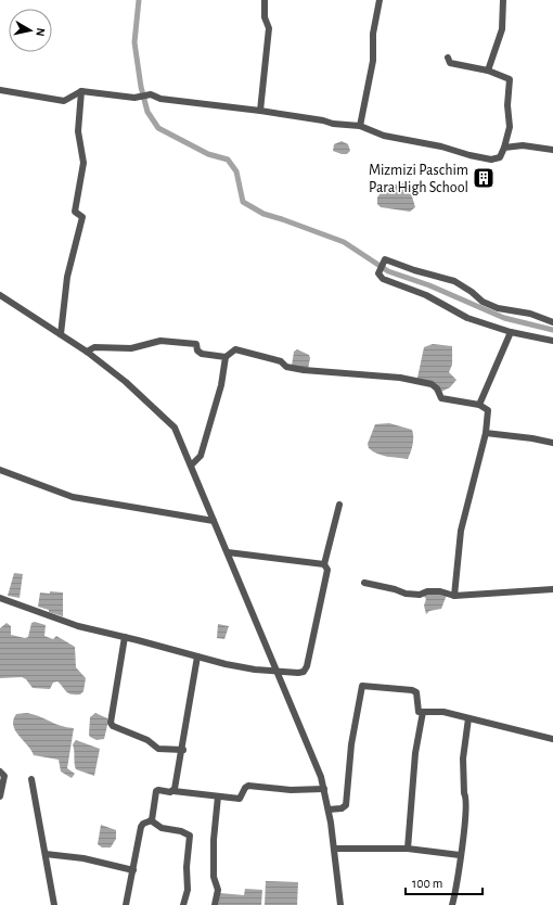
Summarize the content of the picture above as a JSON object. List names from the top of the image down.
{
  "places": {
    "building": ["Mizmizi Paschim Para High School"]
  },
  "scale_bar": "100 m",
  "north": "right"
}
